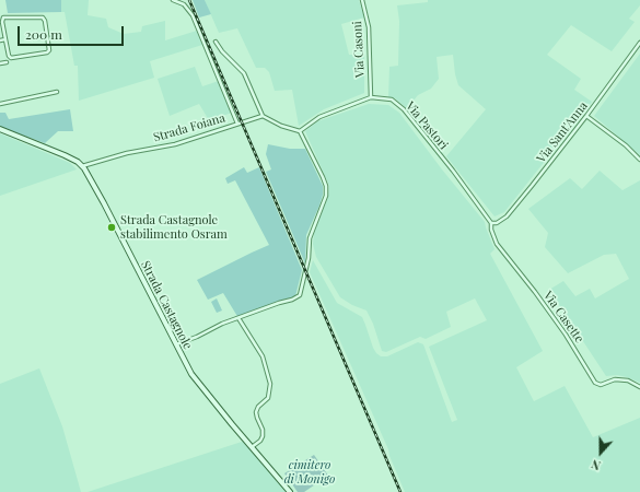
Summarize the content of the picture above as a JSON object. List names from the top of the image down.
{
  "streets": {
    "main road": ["Strada Castagnole"],
    "street": [
      "Via Casoni",
      "Via Pastori",
      "Strada Foiana",
      "Via Sant'Anna",
      "Via Casette"
    ]
  },
  "crossings": [
    ["Via Casoni", "Via Pastori"],
    ["Via Pastori", "Via Sant'Anna"],
    ["Via Pastori", "Via Casette"],
    ["Strada Foiana", "Strada Castagnole"],
    ["Via Sant'Anna", "Via Casette"]
  ],
  "parks": ["cimitero di Monigo"],
  "places": ["Strada Castagnole stabilimento Osram"],
  "scale_bar": "200 m",
  "north": "bottom"
}
